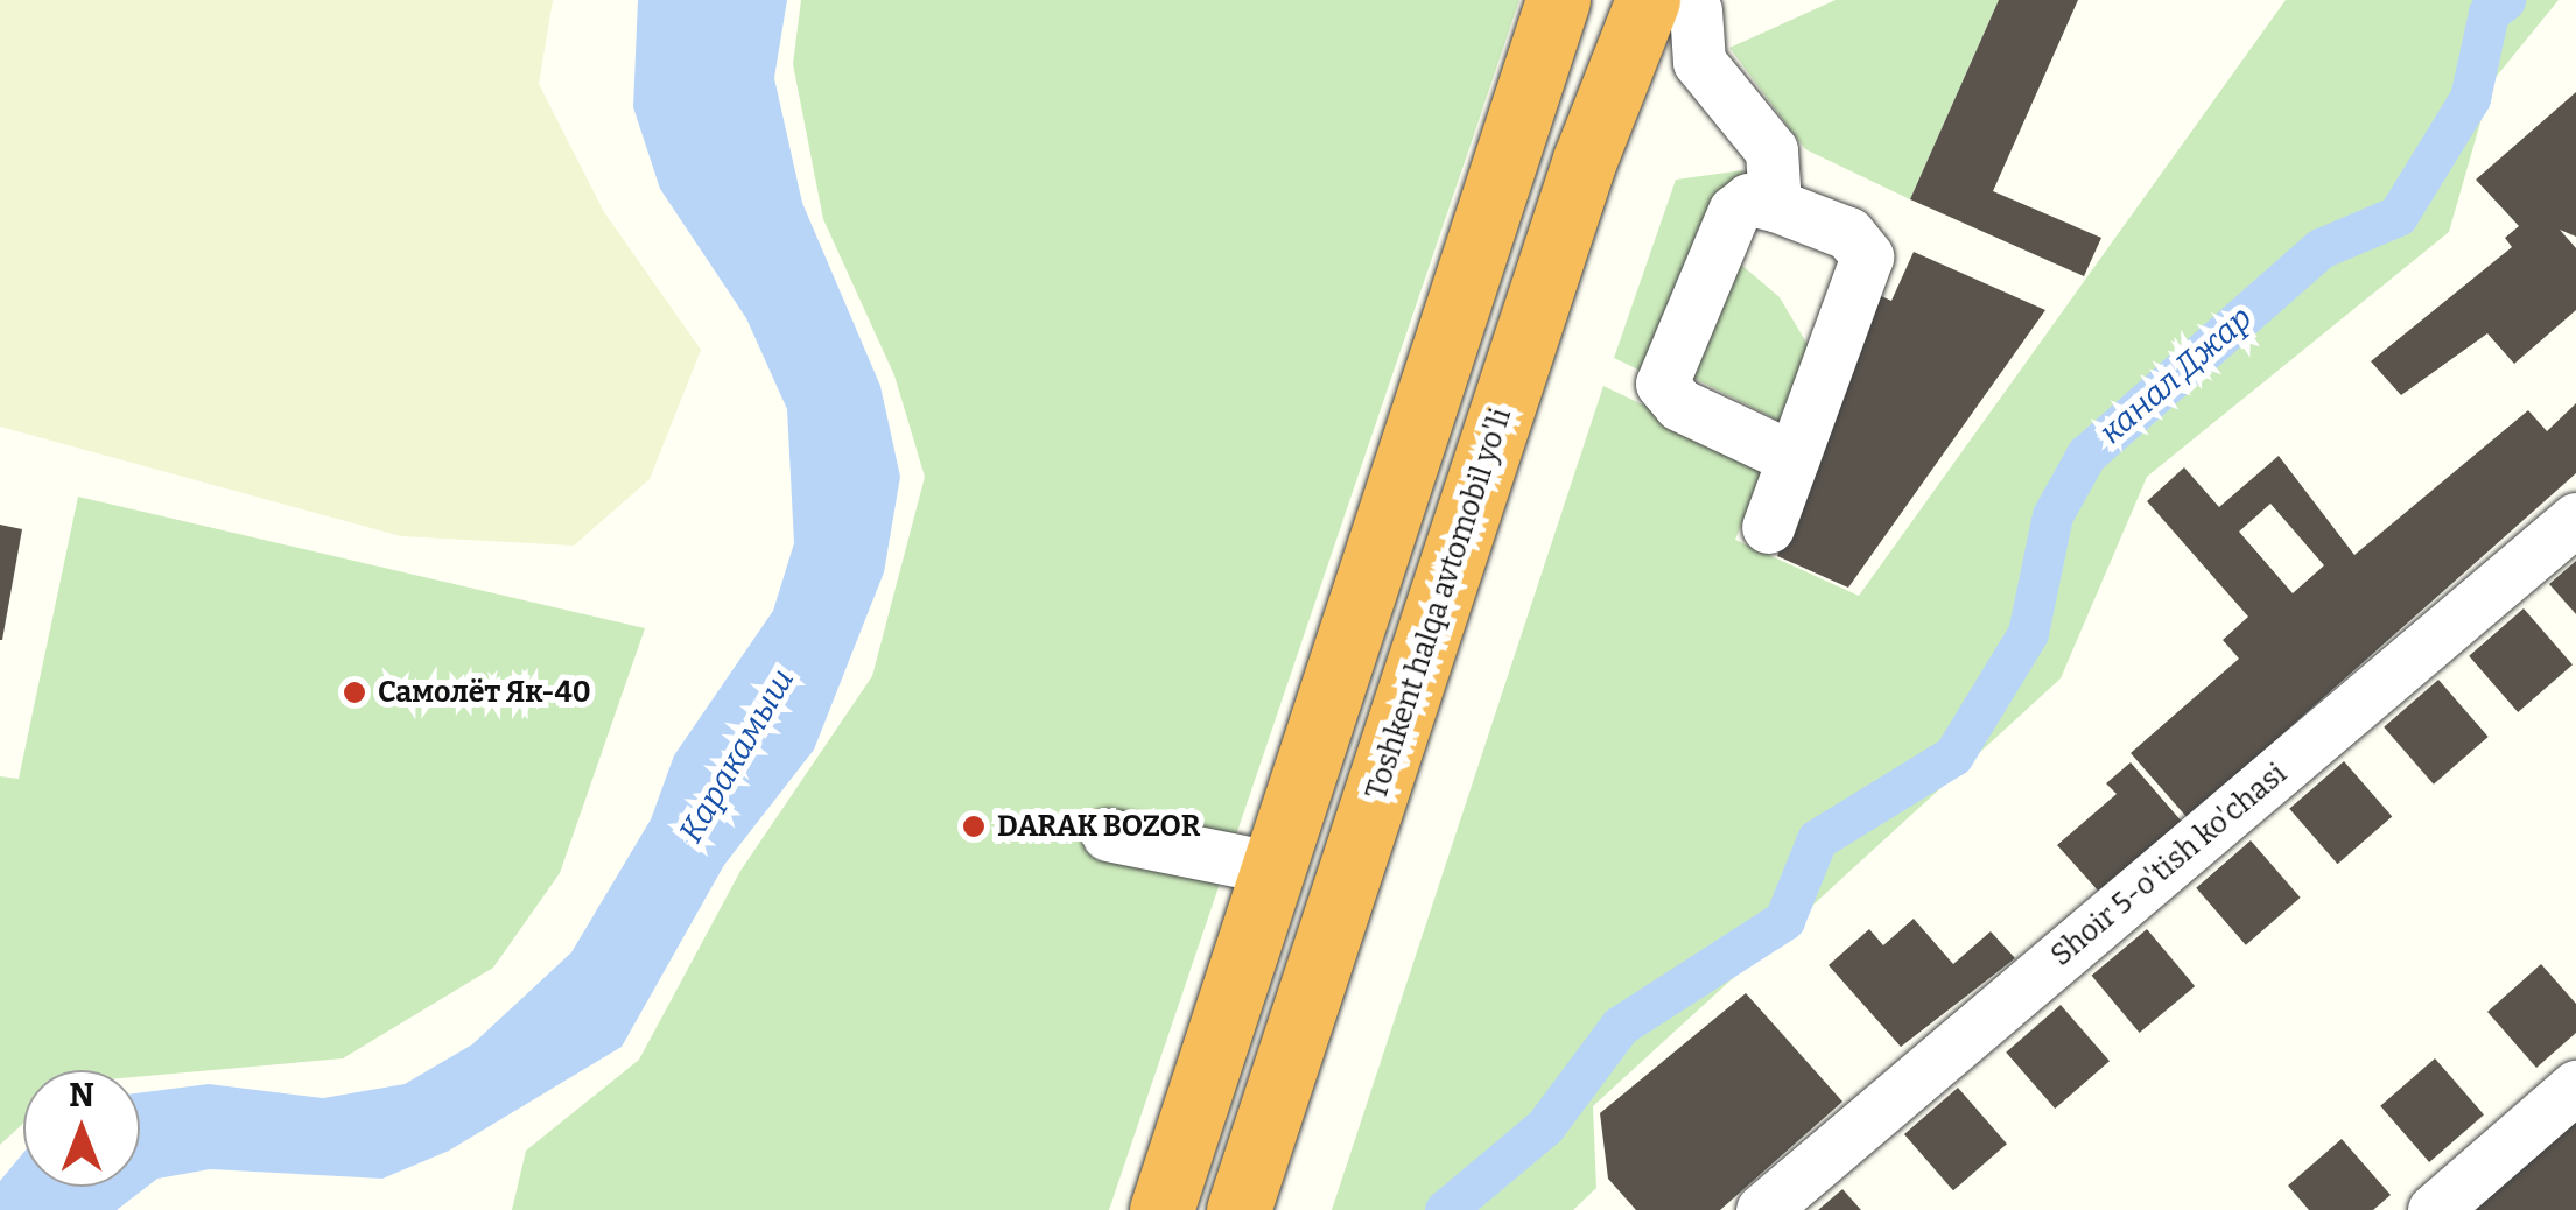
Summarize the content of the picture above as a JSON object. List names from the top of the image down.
{
  "streets": {
    "highway": ["Toshkent halqa avtomobil yo'li"],
    "street": ["Shoir 5-o'tish ko'chasi"]
  },
  "water": ["канал Джар", "Каракамыш"],
  "places": ["Самолёт Як-40", "DARAK BOZOR"],
  "north": "top"
}
